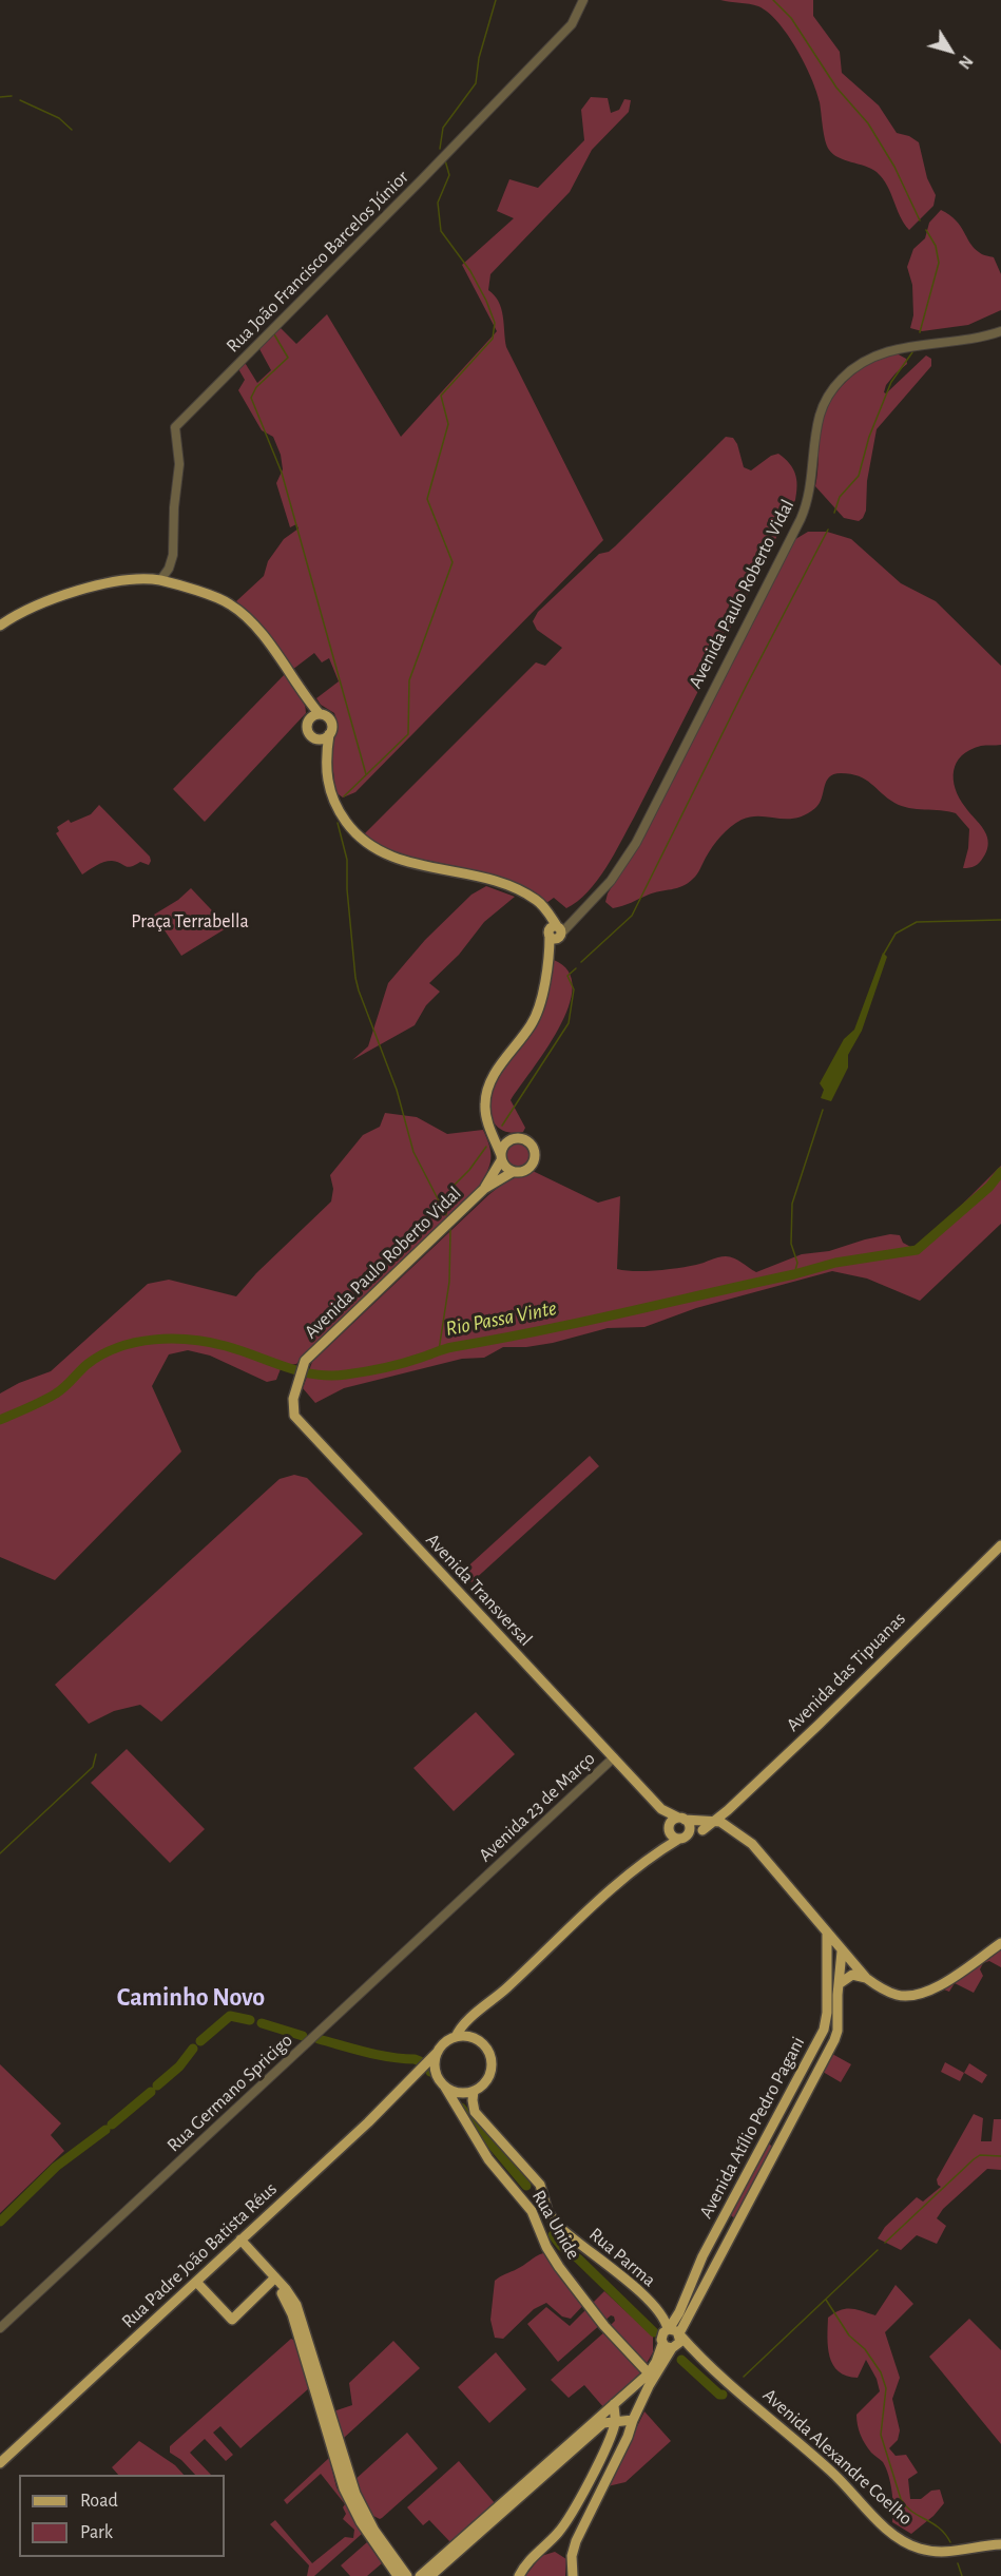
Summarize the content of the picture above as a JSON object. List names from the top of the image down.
{
  "streets": {
    "main road": [
      "Avenida Paulo Roberto Vidal",
      "Avenida Transversal",
      "Avenida das Tipuanas",
      "Avenida Atílio Pedro Pagani",
      "Rua Unide",
      "Rua Padre João Batista Réus",
      "Rua Parma",
      "Avenida Alexandre Coelho"
    ],
    "street": ["Rua João Francisco Barcelos Júnior", "Avenida 23 de Março", "Rua Germano Spricigo"]
  },
  "crossings": [
    ["Avenida Paulo Roberto Vidal", "Avenida Transversal"],
    ["Avenida Transversal", "Avenida 23 de Março"],
    ["Avenida 23 de Março", "Rua Germano Spricigo"],
    ["Avenida Atílio Pedro Pagani", "Rua Parma"],
    ["Avenida Atílio Pedro Pagani", "Avenida Alexandre Coelho"],
    ["Rua Unide", "Rua Padre João Batista Réus"],
    ["Rua Unide", "Rua Parma"],
    ["Rua Padre João Batista Réus", "Rua Parma"]
  ],
  "districts": ["Caminho Novo"],
  "water": ["Rio Passa Vinte"],
  "parks": ["Praça Terrabella"],
  "legend": ["Road", "Park"],
  "north": "bottom right"
}
